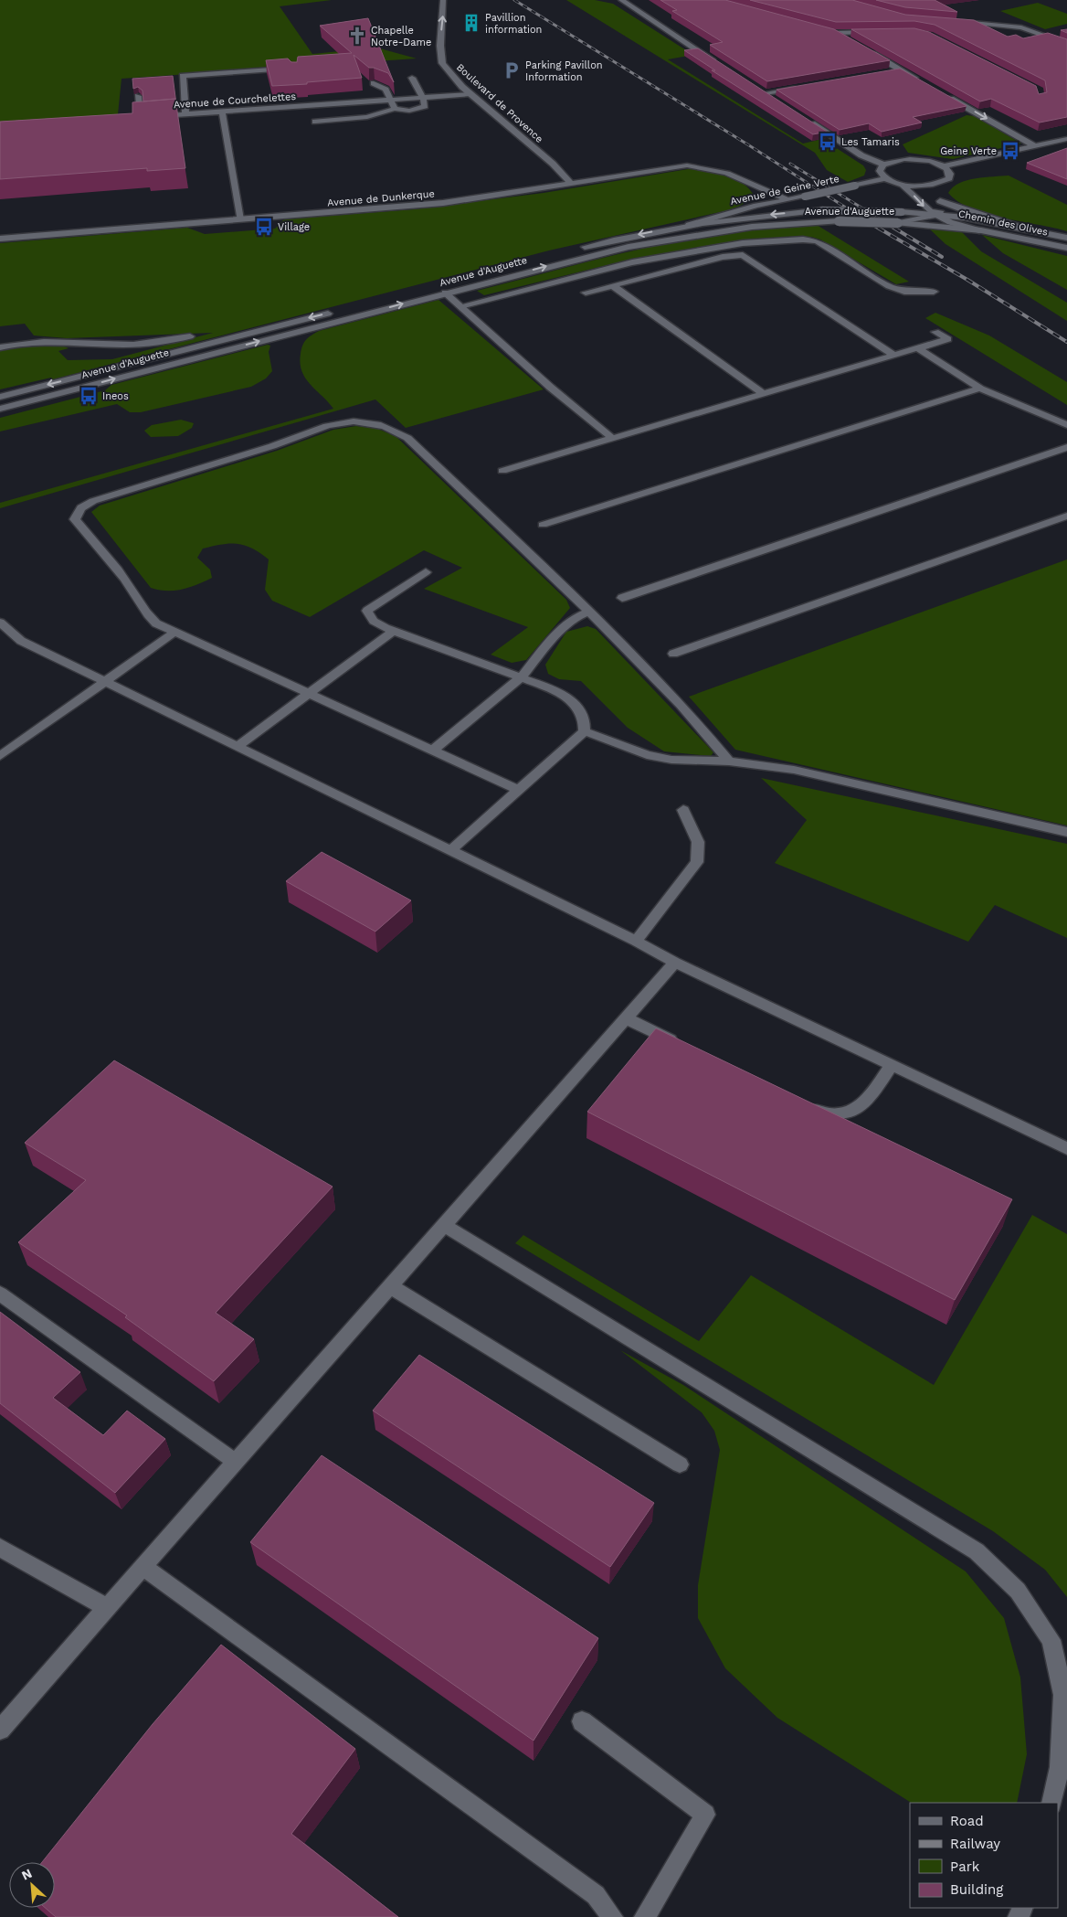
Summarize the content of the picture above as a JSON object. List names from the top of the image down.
{
  "streets": {
    "street": [
      "Avenue de Courchelettes",
      "Boulevard de Provence",
      "Avenue de Geine Verte",
      "Avenue de Dunkerque",
      "Avenue d'Auguette",
      "Chemin des Olives"
    ]
  },
  "crossings": [
    ["Avenue de Courchelettes", "Boulevard de Provence"],
    ["Boulevard de Provence", "Avenue de Dunkerque"],
    ["Avenue de Geine Verte", "Avenue de Dunkerque"],
    ["Avenue de Geine Verte", "Avenue d'Auguette"],
    ["Avenue d'Auguette", "Chemin des Olives"]
  ],
  "places": {
    "building": ["Pavillion information"],
    "church": ["Chapelle Notre-Dame"],
    "parking": ["Parking Pavillon Information"],
    "bus stop": [
      "Les Tamaris",
      "Geine Verte",
      "Village",
      "Ineos"
    ]
  },
  "legend": [
    "Road",
    "Railway",
    "Park",
    "Building"
  ],
  "north": "top left"
}
